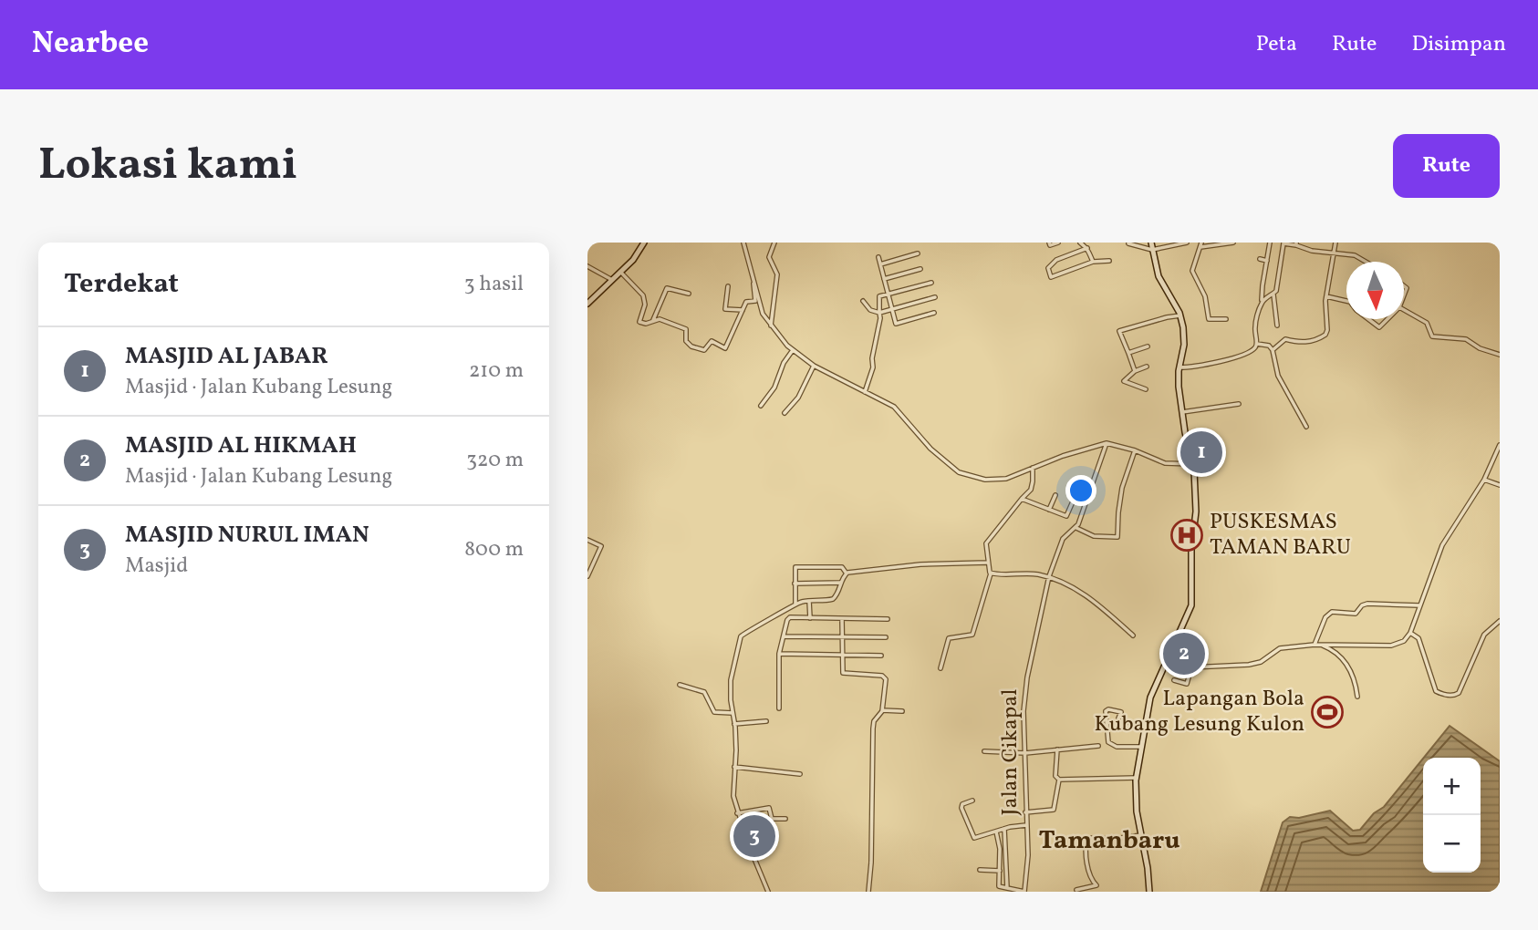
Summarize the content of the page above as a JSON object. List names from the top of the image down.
{
  "streets": {
    "street": ["Jalan Cikapal"]
  },
  "districts": ["Tamanbaru"],
  "places": {
    "hospital": ["PUSKESMAS TAMAN BARU"],
    "sports": ["Lapangan Bola Kubang Lesung Kulon"]
  },
  "north": "bottom",
  "page": {
    "header": "Nearbee",
    "nav": ["Peta", "Rute", "Disimpan"],
    "buttons": "Rute",
    "title": "Lokasi kami",
    "heading": ["Terdekat", "3 hasil"],
    "list": [
      {
        "mark": "1",
        "name": "MASJID AL JABAR",
        "note": "Masjid · Jalan Kubang Lesung",
        "value": "210 m"
      },
      {
        "mark": "2",
        "name": "MASJID AL HIKMAH",
        "note": "Masjid · Jalan Kubang Lesung",
        "value": "320 m"
      },
      {
        "mark": "3",
        "name": "MASJID NURUL IMAN",
        "note": "Masjid",
        "value": "800 m"
      }
    ],
    "pins": ["1", "2", "3"],
    "map_buttons": ["+", "−"]
  }
}
